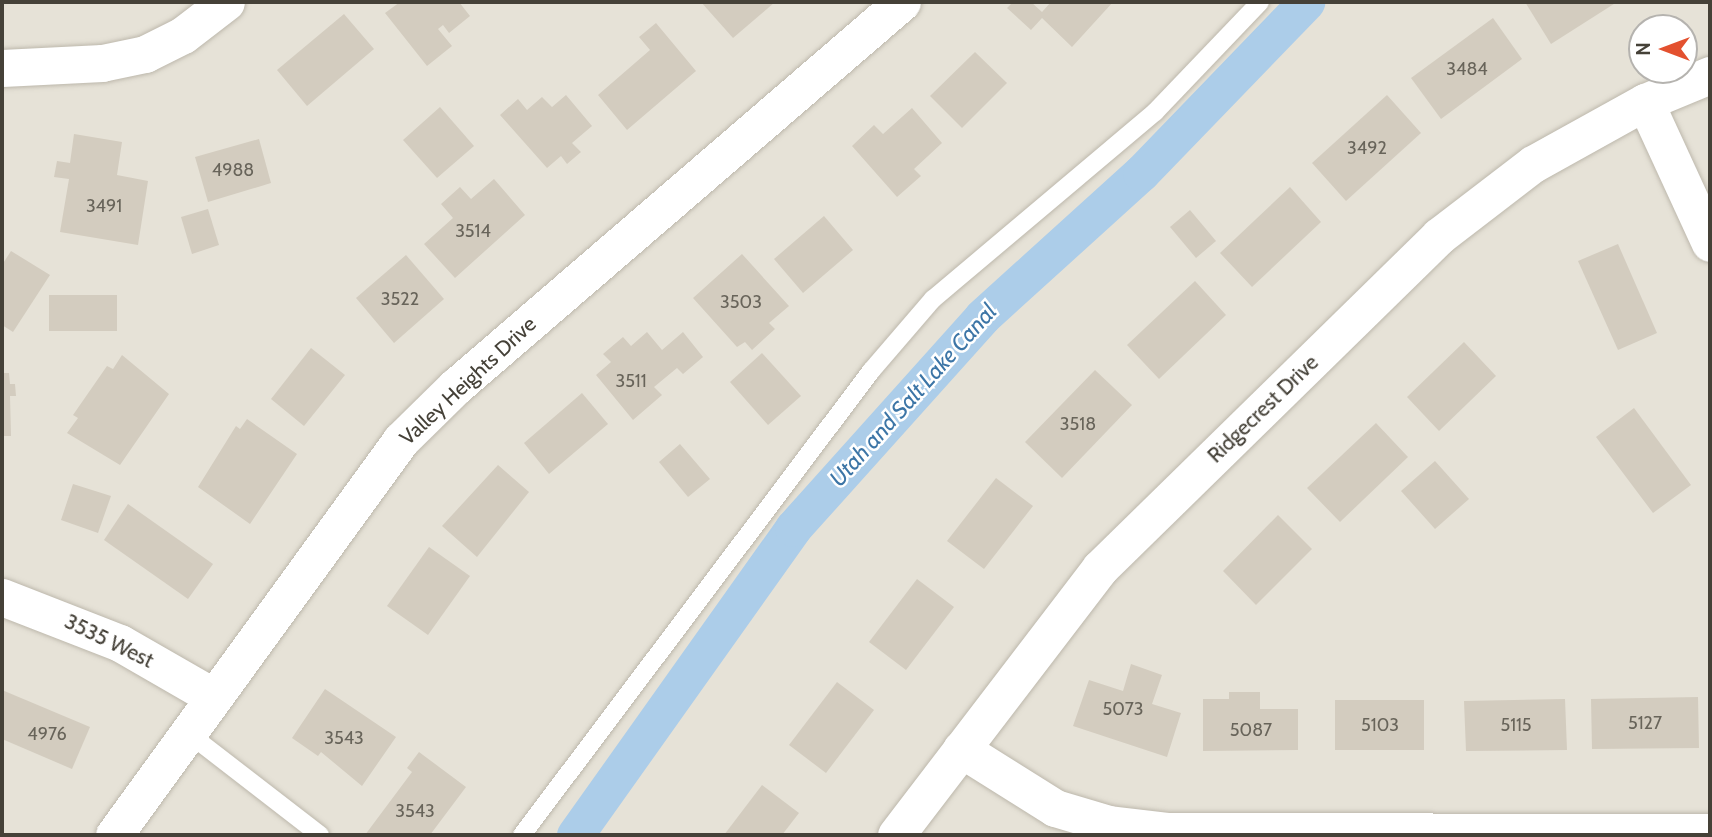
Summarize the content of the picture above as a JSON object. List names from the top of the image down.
{
  "streets": {
    "street": ["Valley Heights Drive", "Ridgecrest Drive", "3535 West"]
  },
  "crossings": [
    ["Valley Heights Drive", "3535 West"]
  ],
  "water": ["Utah and Salt Lake Canal"],
  "house_numbers": [
    "3484",
    "3492",
    "4988",
    "3491",
    "3514",
    "3522",
    "3503",
    "3511",
    "3518",
    "5073",
    "5127",
    "5103",
    "5115",
    "5087",
    "4976",
    "3543",
    "3543"
  ],
  "north": "left"
}
